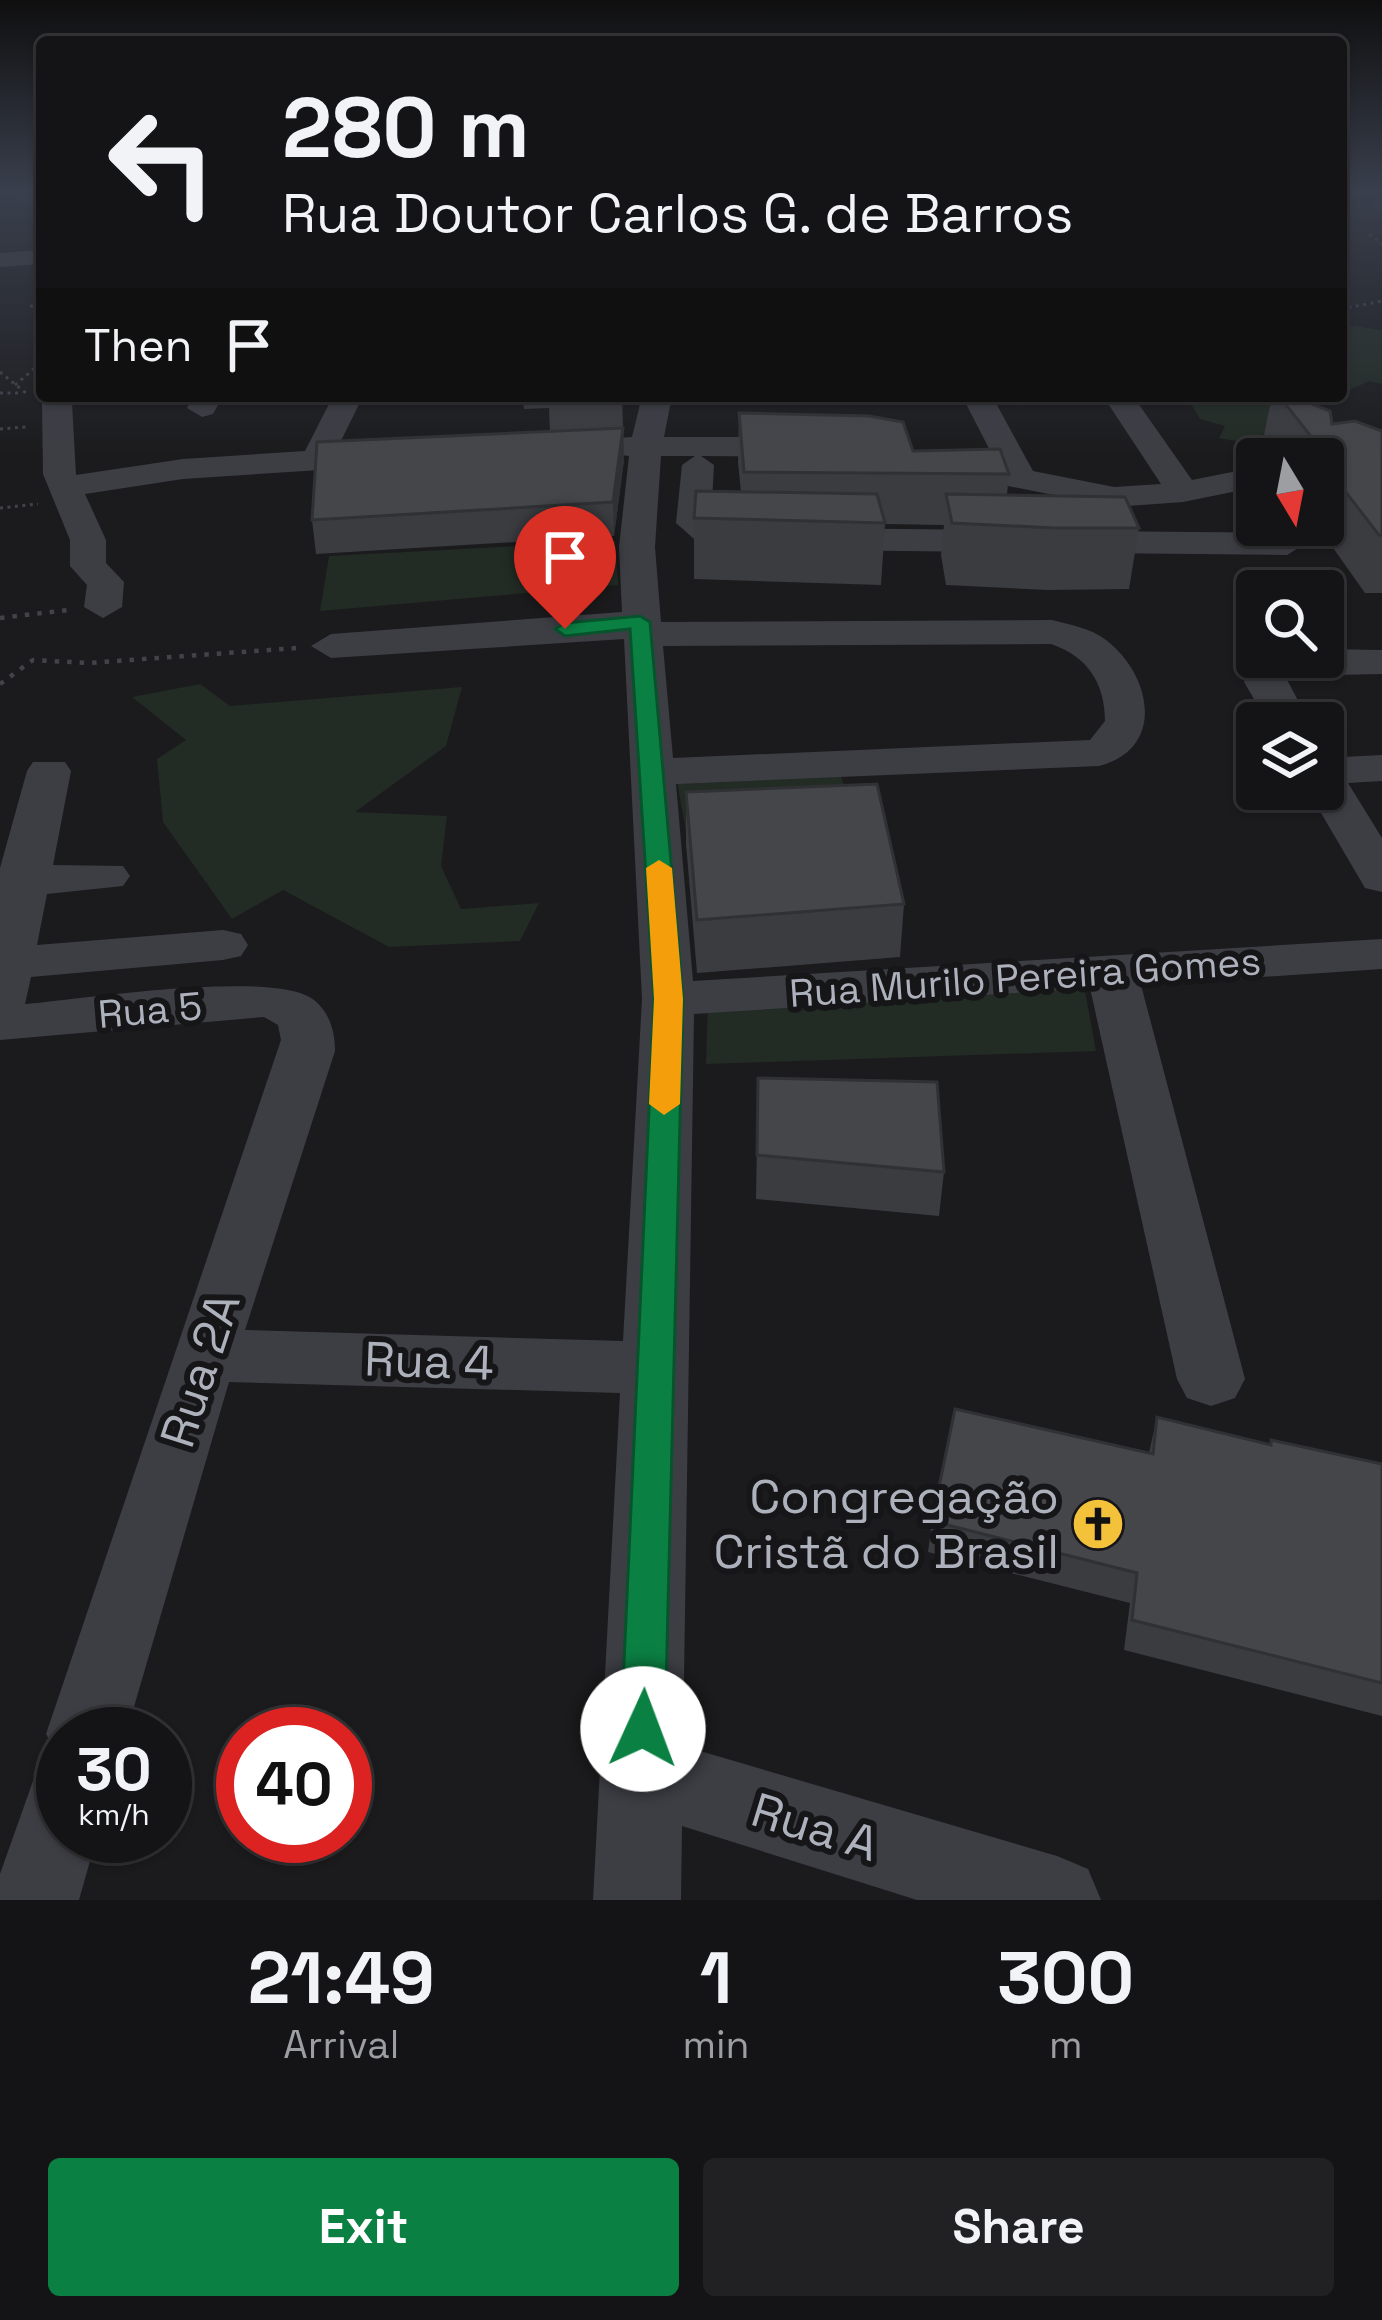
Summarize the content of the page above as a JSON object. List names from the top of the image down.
{
  "streets": {
    "street": [
      "Rua Murilo Pereira Gomes",
      "Rua 5",
      "Rua 4",
      "Rua 2A",
      "Rua A"
    ]
  },
  "crossings": [
    ["Rua 5", "Rua 2A"],
    ["Rua 4", "Rua 2A"]
  ],
  "places": {
    "church": ["Congregação Cristã do Brasil"]
  },
  "north": "bottom",
  "page": {
    "turn": ["280 m", "Rua Doutor Carlos G. de Barros"],
    "then": "Then",
    "speed": "30 km/h",
    "limit": "40",
    "eta": [
      "21:49",
      "Arrival",
      "1",
      "min",
      "300",
      "m"
    ],
    "buttons": ["Exit", "Share"]
  }
}
